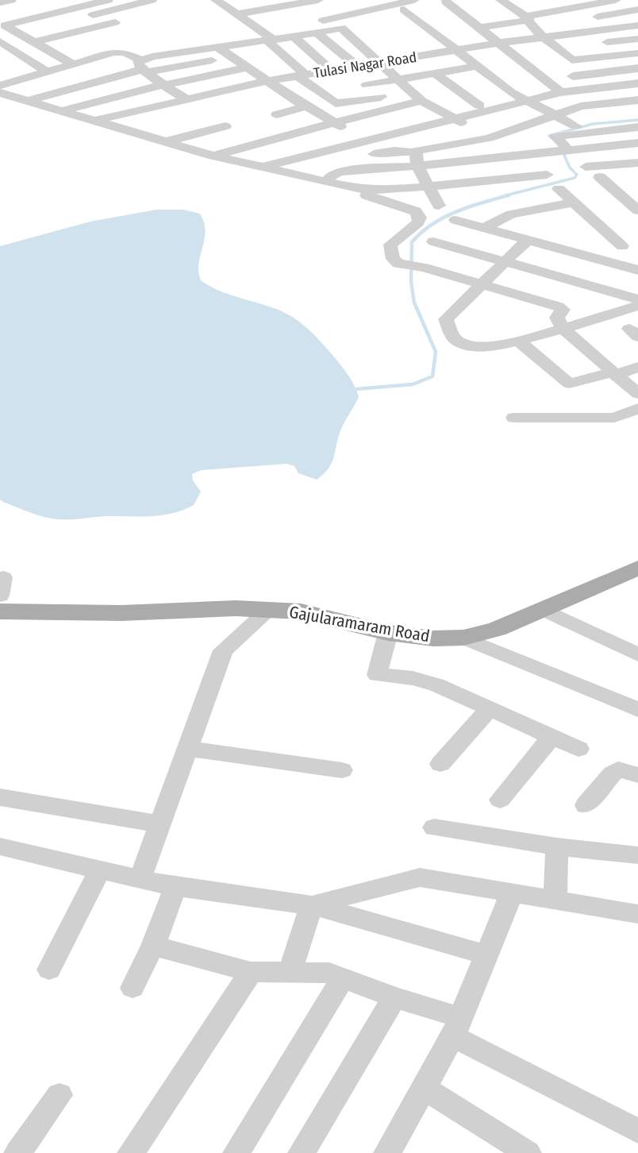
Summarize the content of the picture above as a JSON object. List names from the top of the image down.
{
  "streets": {
    "main road": ["Gajularamaram Road"],
    "street": ["Tulasi Nagar Road"]
  }
}
